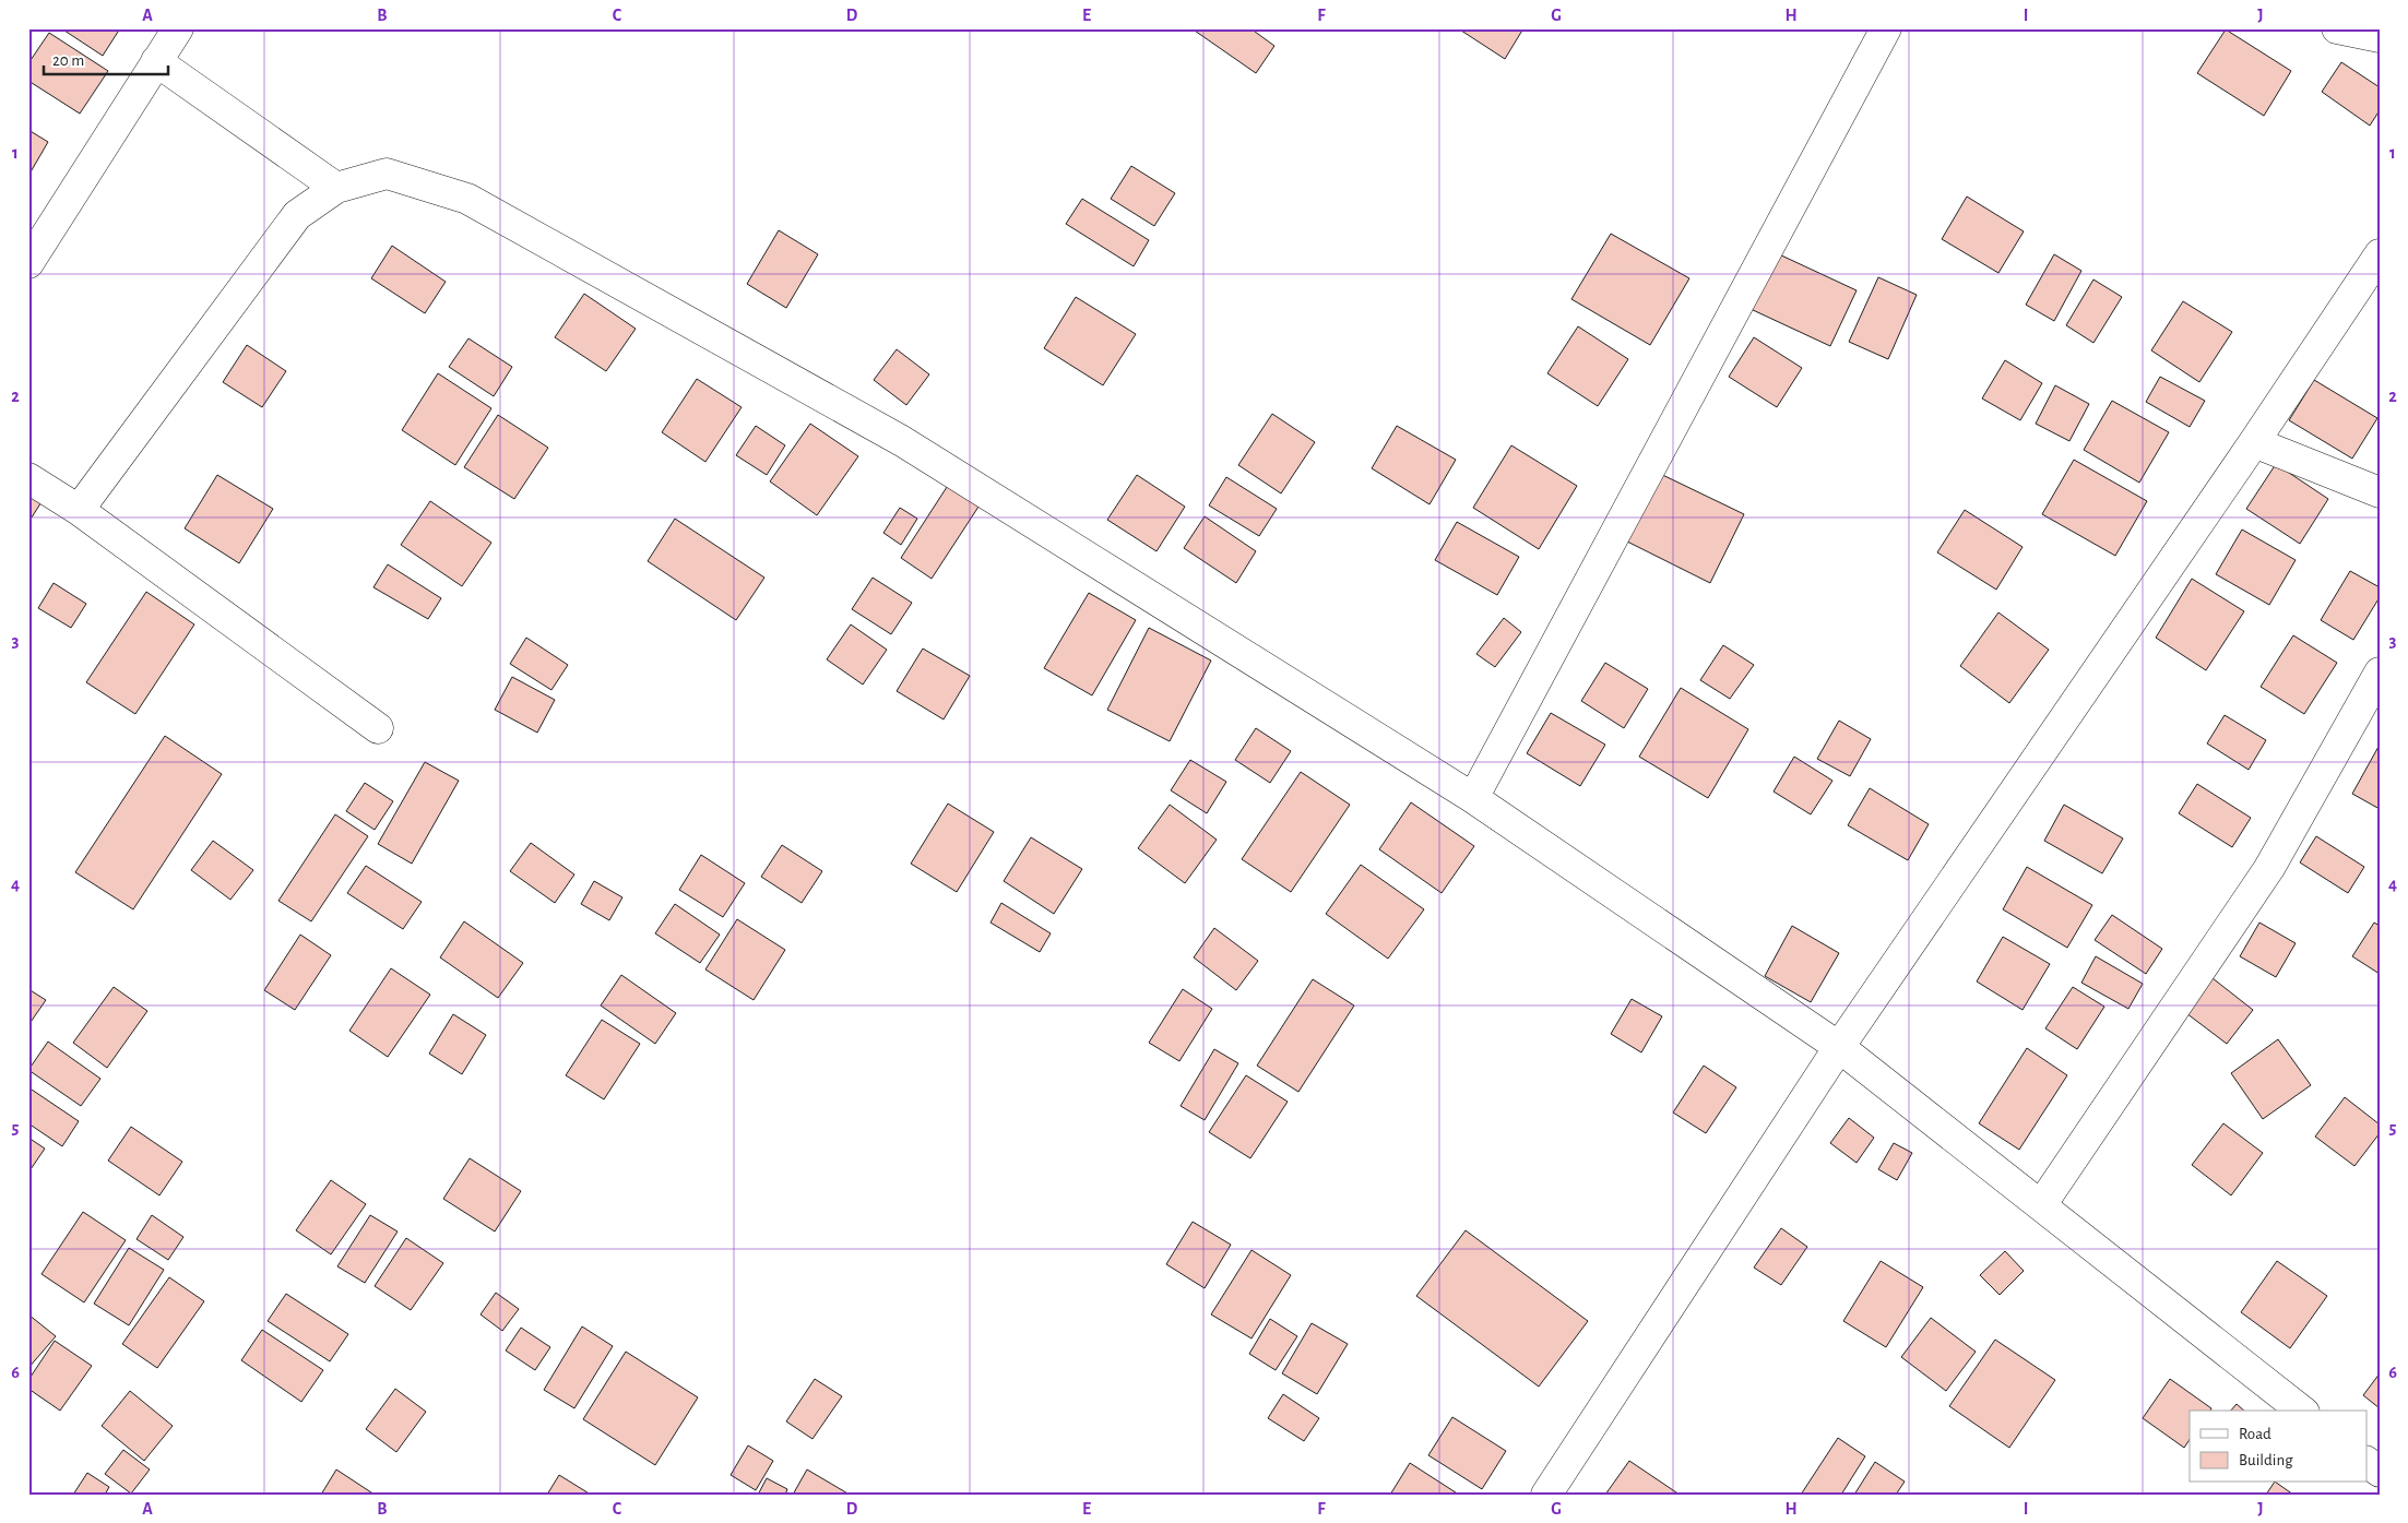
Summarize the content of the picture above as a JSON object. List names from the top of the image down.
{
  "legend": ["Road", "Building"],
  "scale_bar": "20 m",
  "grid": {
    "columns": [
      "A",
      "B",
      "C",
      "D",
      "E",
      "F",
      "G",
      "H",
      "I",
      "J"
    ],
    "rows": [
      "1",
      "2",
      "3",
      "4",
      "5",
      "6"
    ]
  }
}
